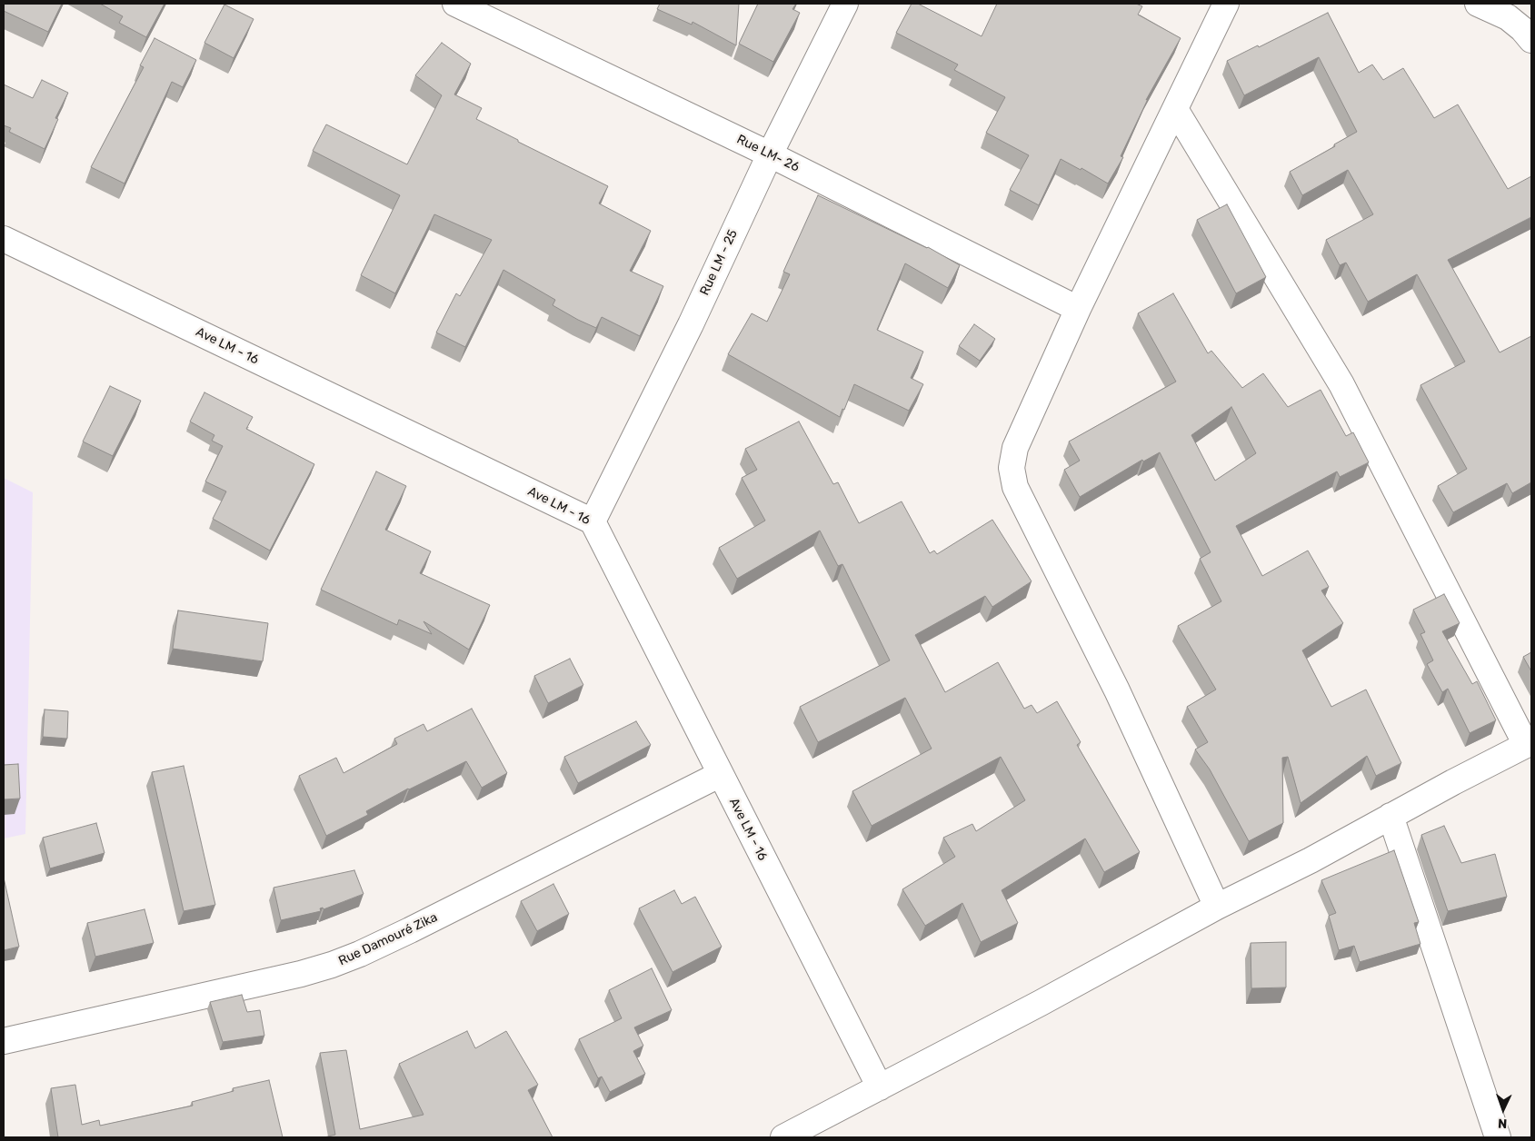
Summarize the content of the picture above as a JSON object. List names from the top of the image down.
{
  "streets": {
    "street": [
      "Rue LM- 26",
      "Rue LM - 25",
      "Ave LM - 16",
      "Rue Damouré Zika"
    ]
  },
  "crossings": [
    ["Rue LM- 26", "Rue LM - 25"],
    ["Rue LM - 25", "Ave LM - 16"],
    ["Ave LM - 16", "Rue Damouré Zika"]
  ],
  "north": "bottom"
}
